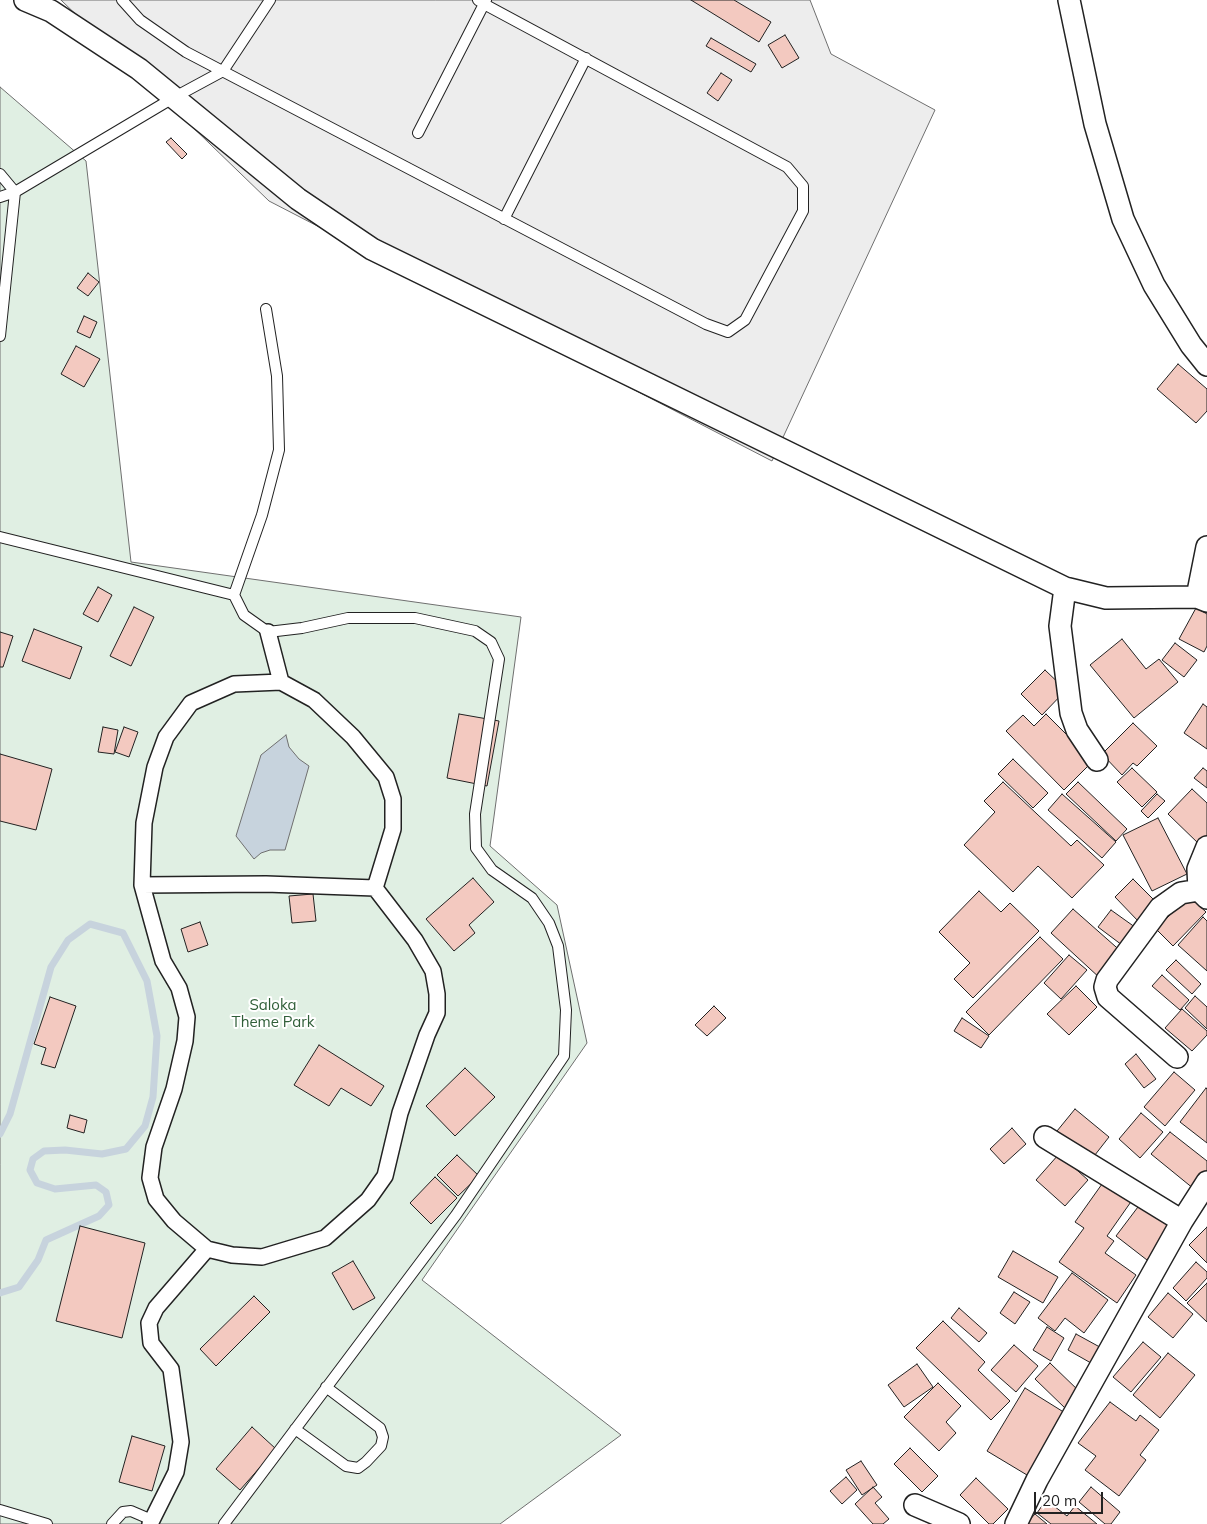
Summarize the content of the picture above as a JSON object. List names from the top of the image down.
{
  "parks": ["Saloka Theme Park"],
  "scale_bar": "20 m"
}
